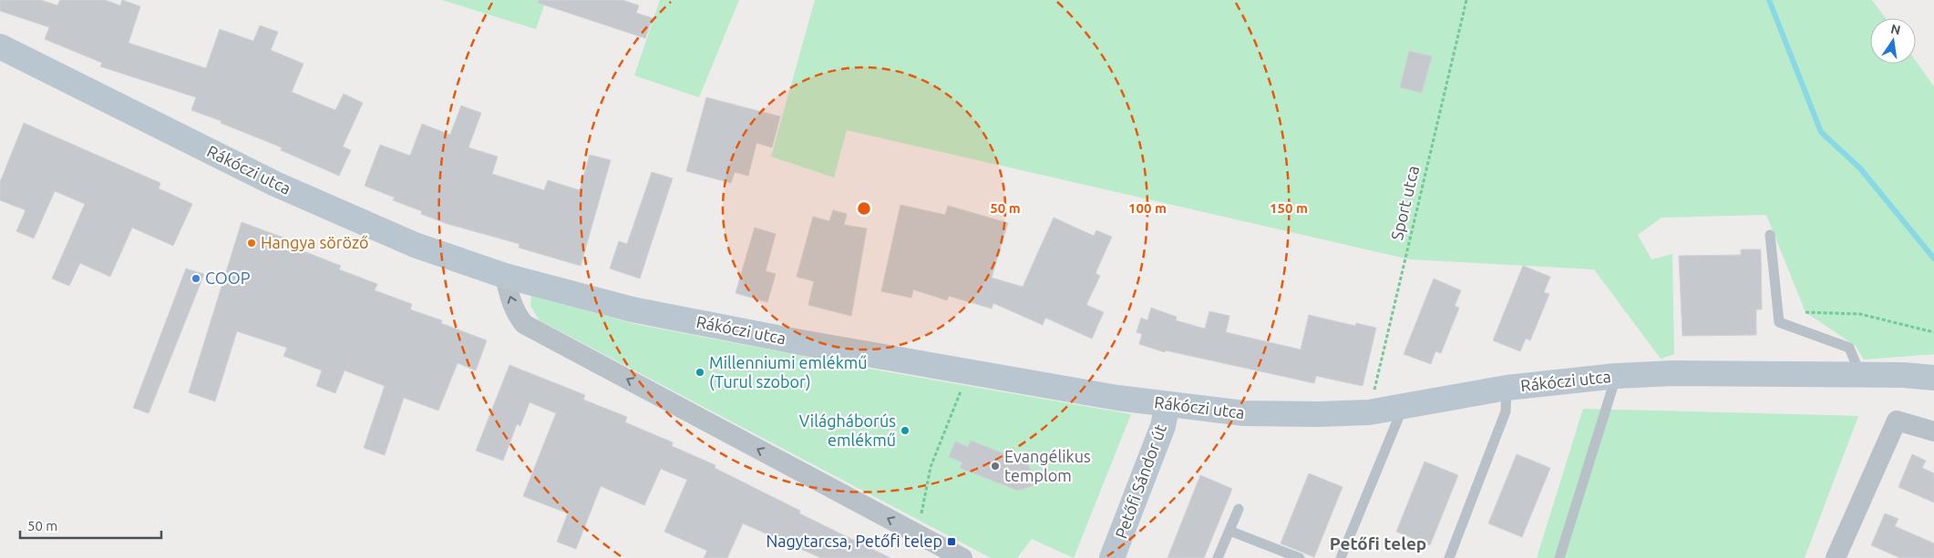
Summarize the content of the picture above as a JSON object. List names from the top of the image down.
{
  "streets": {
    "main road": ["Rákóczi utca", "Petőfi Sándor út"],
    "path": ["Sport utca"]
  },
  "crossings": [
    ["Rákóczi utca", "Sport utca"],
    ["Rákóczi utca", "Petőfi Sándor út"]
  ],
  "districts": ["Petőfi telep"],
  "places": {
    "other": [
      "Hangya söröző",
      "COOP",
      "Millenniumi emlékmű (Turul szobor)",
      "Világháborús emlékmű",
      "Evangélikus templom"
    ],
    "transit": ["Nagytarcsa, Petőfi telep"]
  },
  "scale_bar": "50 m",
  "north": "top",
  "rings": ["50 m", "100 m", "150 m"]
}
